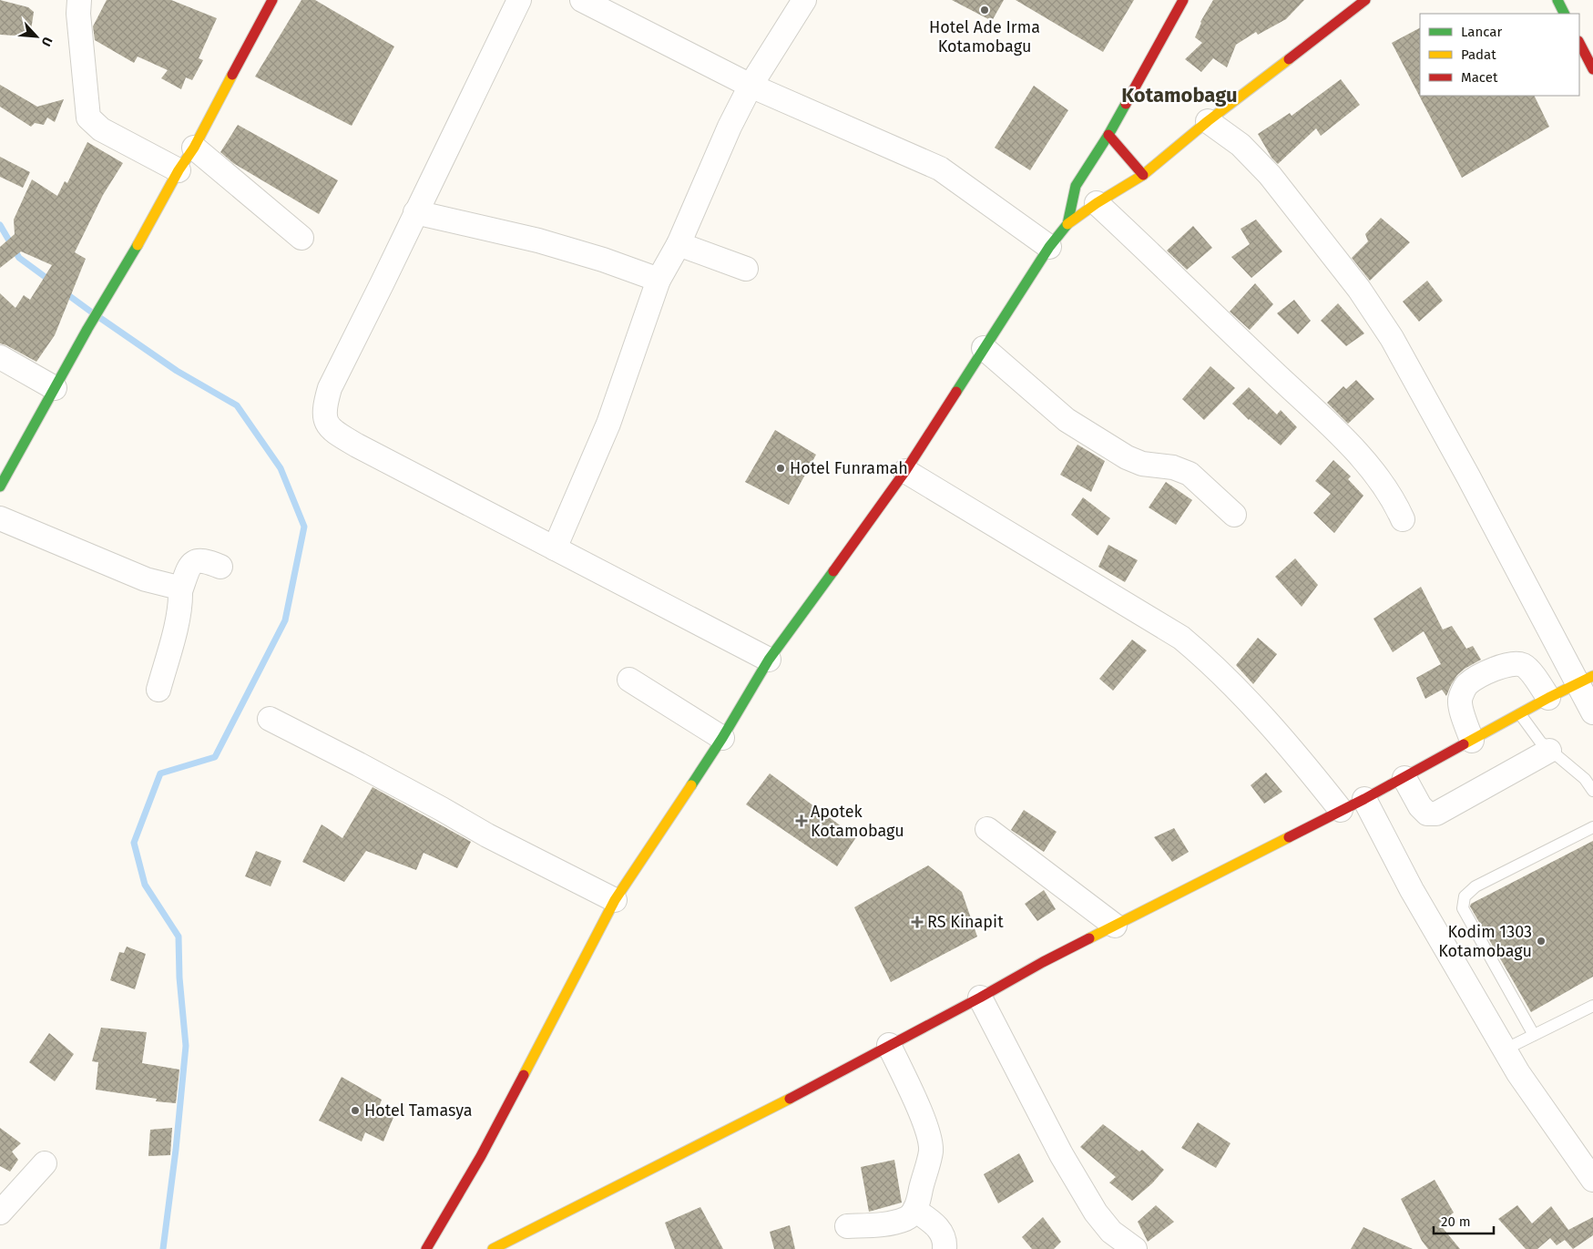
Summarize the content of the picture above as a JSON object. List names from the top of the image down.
{
  "districts": ["Kotamobagu"],
  "places": {
    "other": [
      "Hotel Ade Irma Kotamobagu",
      "Hotel Funramah",
      "Kodim 1303 Kotamobagu",
      "Hotel Tamasya"
    ],
    "health": ["Apotek Kotamobagu", "RS Kinapit"]
  },
  "legend": ["Lancar", "Padat", "Macet"],
  "scale_bar": "20 m",
  "north": "bottom right"
}
